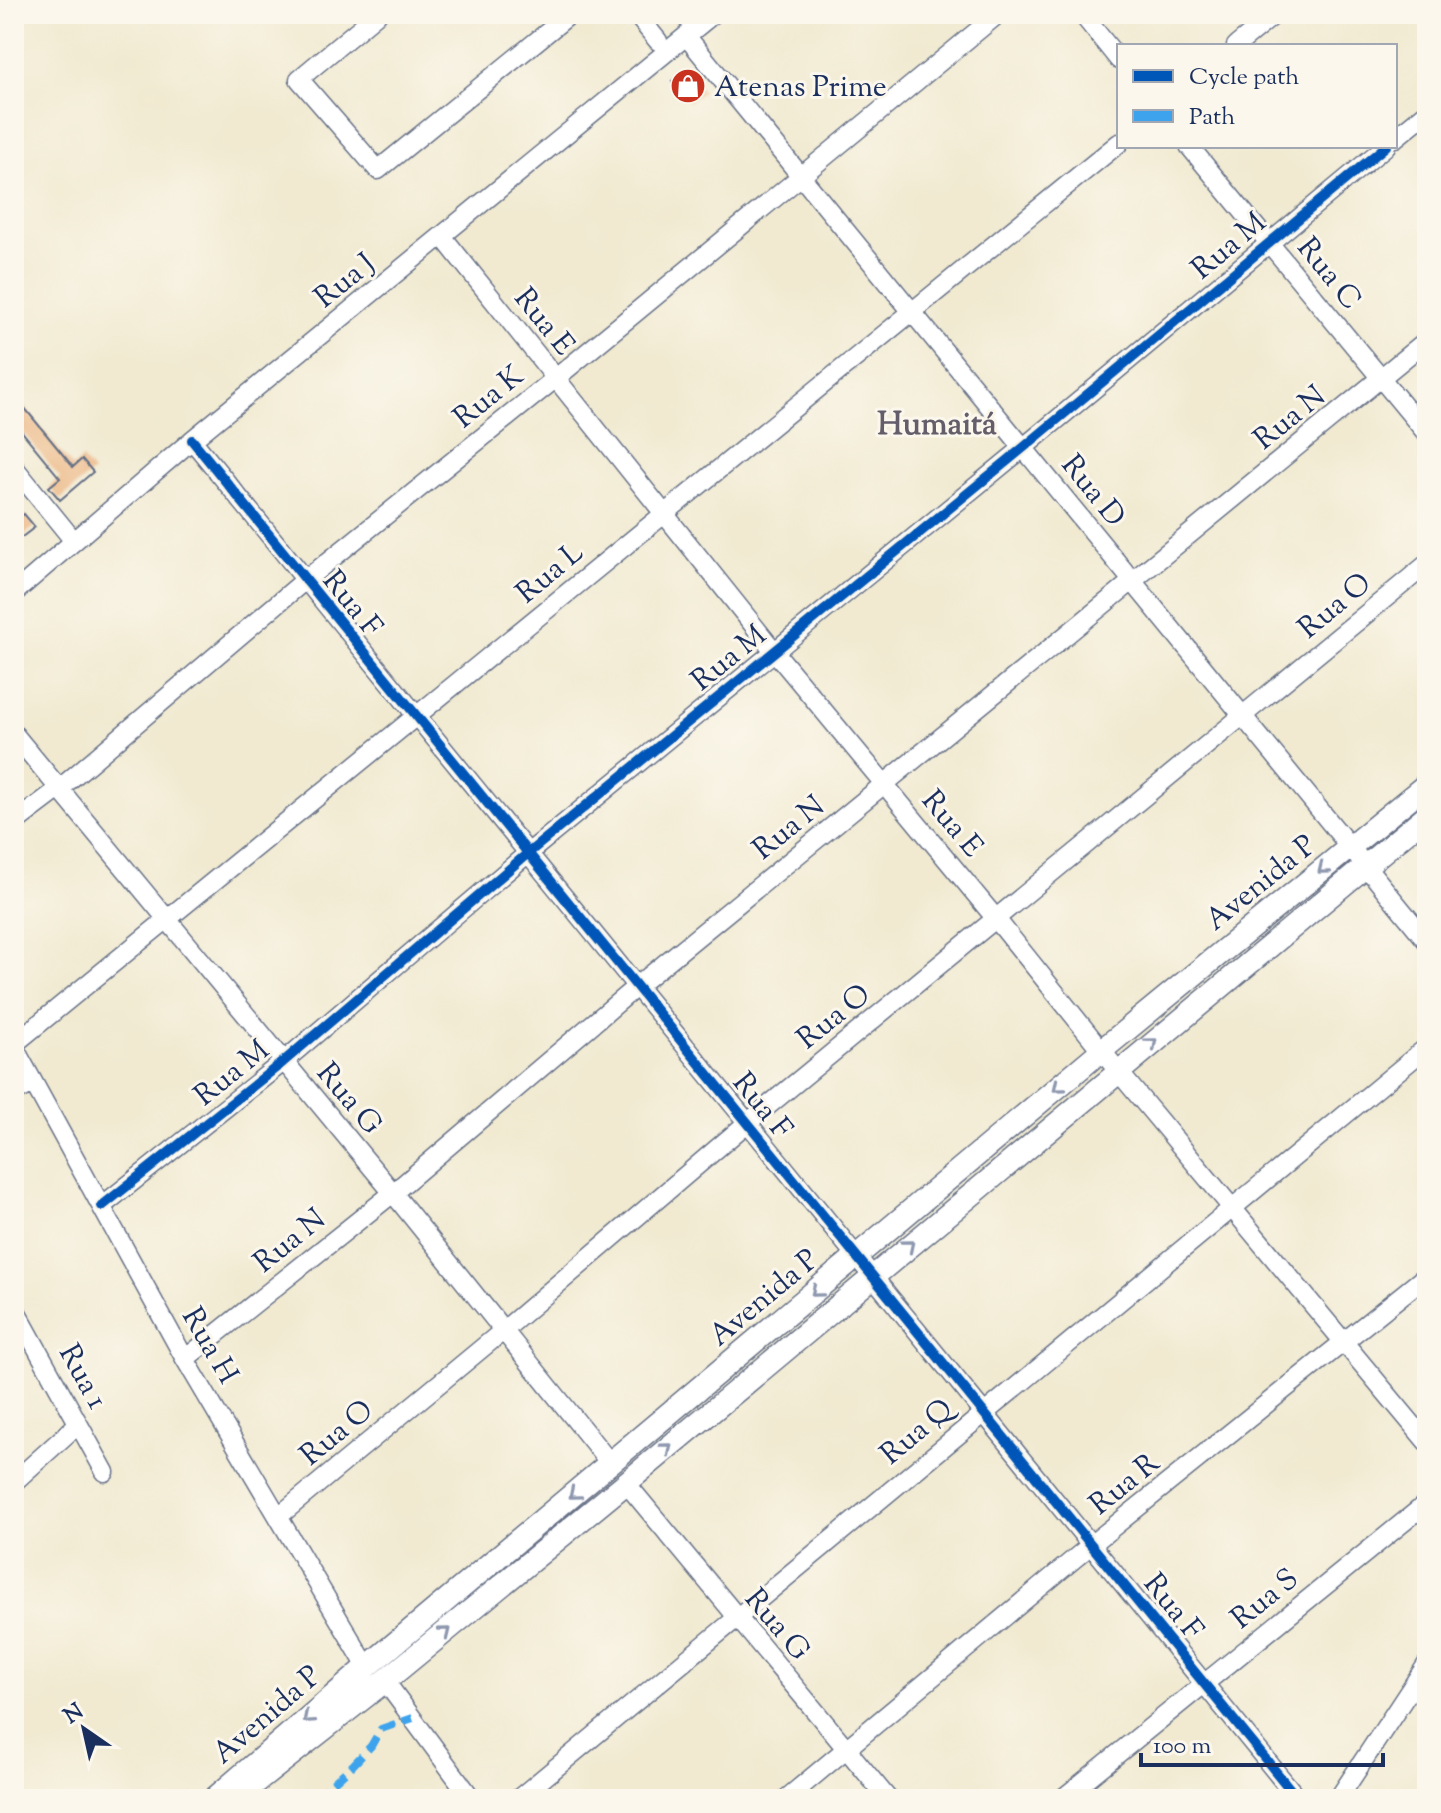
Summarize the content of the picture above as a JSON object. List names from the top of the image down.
{
  "streets": {
    "street": [
      "Rua M",
      "Rua C",
      "Rua J",
      "Rua E",
      "Rua K",
      "Rua N",
      "Rua D",
      "Rua L",
      "Rua F",
      "Rua O",
      "Avenida P",
      "Rua G",
      "Rua H",
      "Rua 1",
      "Rua Q",
      "Rua R",
      "Rua S"
    ]
  },
  "crossings": [
    ["Rua M", "Rua C"],
    ["Rua M", "Rua E"],
    ["Rua M", "Rua D"],
    ["Rua M", "Rua F"],
    ["Rua M", "Rua G"],
    ["Rua M", "Rua H"],
    ["Rua C", "Rua N"],
    ["Rua J", "Rua E"],
    ["Rua J", "Rua D"],
    ["Rua J", "Rua F"],
    ["Rua E", "Rua K"],
    ["Rua E", "Rua N"],
    ["Rua E", "Rua L"],
    ["Rua E", "Rua O"],
    ["Rua E", "Avenida P"],
    ["Rua E", "Rua Q"],
    ["Rua E", "Rua R"],
    ["Rua K", "Rua D"],
    ["Rua K", "Rua F"],
    ["Rua K", "Rua G"],
    ["Rua N", "Rua D"],
    ["Rua N", "Rua F"],
    ["Rua N", "Rua G"],
    ["Rua N", "Rua H"],
    ["Rua D", "Rua L"],
    ["Rua D", "Rua O"],
    ["Rua D", "Avenida P"],
    ["Rua L", "Rua F"],
    ["Rua L", "Rua G"],
    ["Rua L", "Rua H"],
    ["Rua F", "Rua O"],
    ["Rua F", "Avenida P"],
    ["Rua F", "Rua Q"],
    ["Rua F", "Rua R"],
    ["Rua F", "Rua S"],
    ["Rua O", "Rua G"],
    ["Rua O", "Rua H"],
    ["Avenida P", "Rua G"],
    ["Avenida P", "Rua H"],
    ["Rua G", "Rua Q"],
    ["Rua G", "Rua R"]
  ],
  "districts": ["Humaitá"],
  "places": {
    "shop": ["Atenas Prime"]
  },
  "legend": ["Cycle path", "Path"],
  "scale_bar": "100 m",
  "north": "top left"
}
